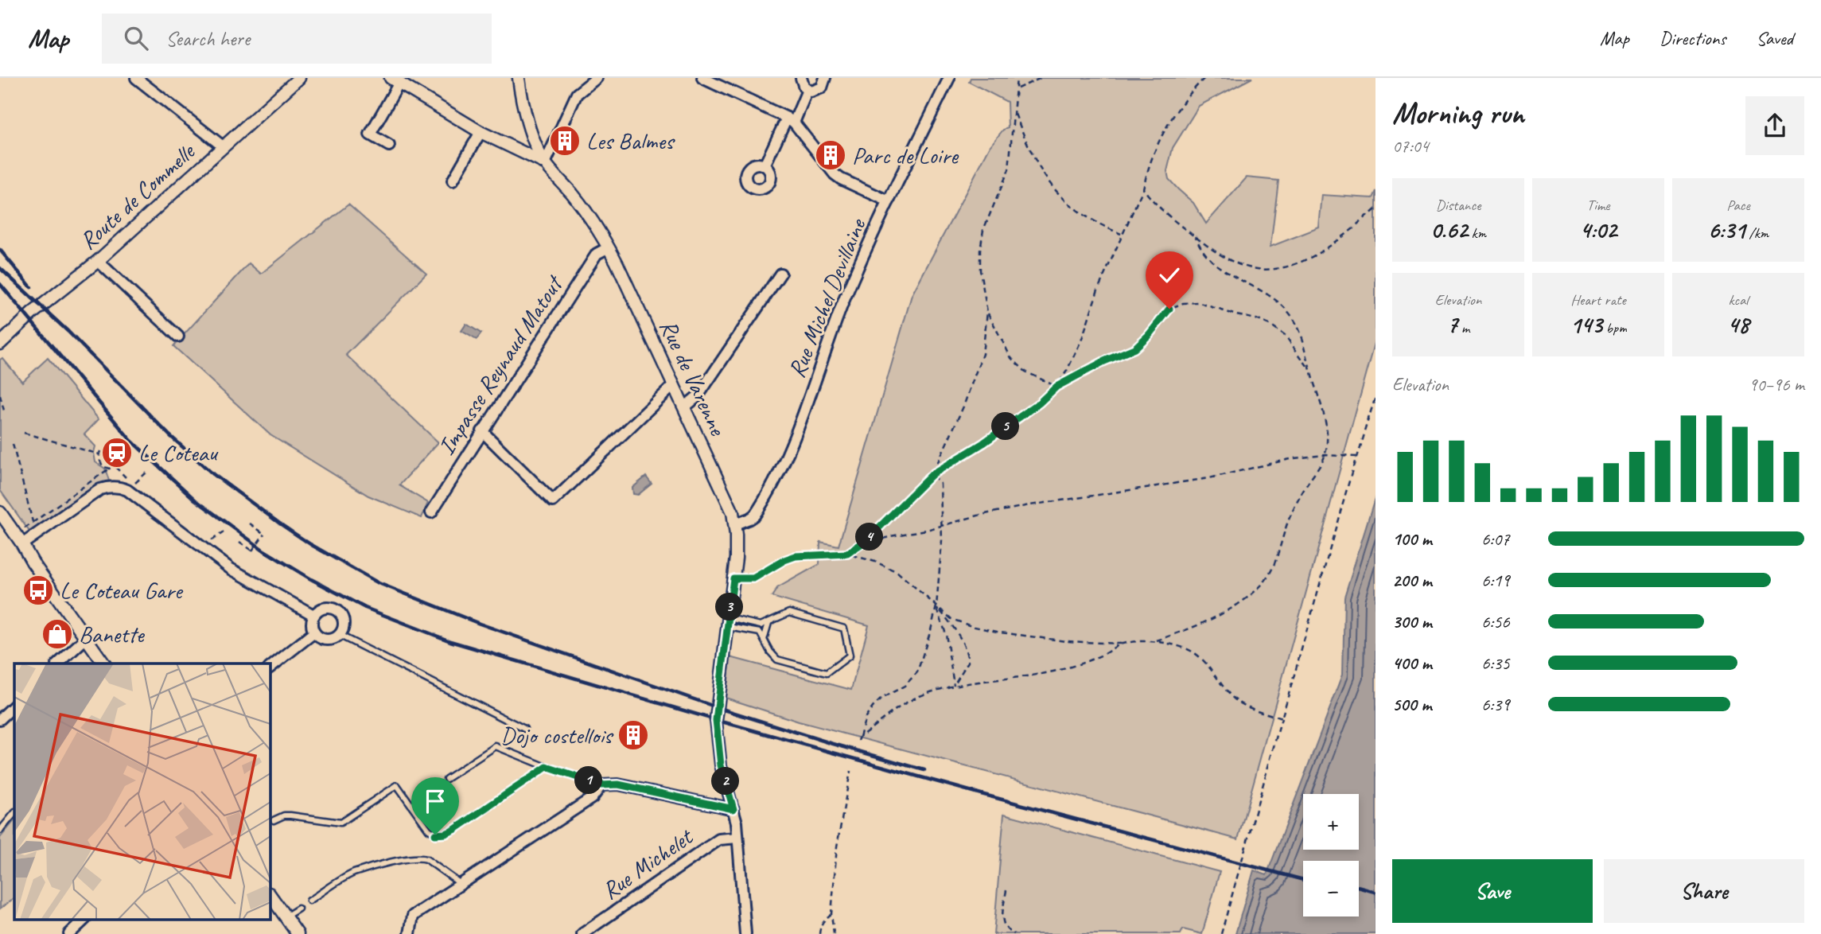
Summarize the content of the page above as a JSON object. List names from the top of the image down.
{
  "streets": {
    "street": [
      "Route de Commelle",
      "Rue Michel Devillaine",
      "Impasse Reynaud Matout",
      "Rue de Varenne",
      "Rue Michelet"
    ]
  },
  "crossings": [
    ["Rue Michel Devillaine", "Rue de Varenne"],
    ["Impasse Reynaud Matout", "Rue de Varenne"]
  ],
  "places": {
    "building": ["Les Balmes", "Parc de Loire", "Dojo costellois"],
    "station": ["Le Coteau"],
    "bus stop": ["Le Coteau Gare"],
    "shop": ["Banette"]
  },
  "page": {
    "header": "Map",
    "search": "Search here",
    "nav": ["Map", "Directions", "Saved"],
    "heading": ["Morning run", "07:04"],
    "stats": [
      ["Distance", "0.62 km"],
      ["Time", "4:02"],
      ["Pace", "6:31 /km"],
      ["Elevation", "7 m"],
      ["Heart rate", "143 bpm"],
      ["kcal", "48"]
    ],
    "chart": ["Elevation", "90–96 m"],
    "pins": [
      "5",
      "4",
      "3",
      "1",
      "2"
    ],
    "list": [
      {
        "name": "100 m",
        "note": "6:07"
      },
      {
        "name": "200 m",
        "note": "6:19"
      },
      {
        "name": "300 m",
        "note": "6:56"
      },
      {
        "name": "400 m",
        "note": "6:35"
      },
      {
        "name": "500 m",
        "note": "6:39"
      }
    ],
    "map_buttons": ["+", "−"],
    "buttons": ["Save", "Share"]
  }
}
